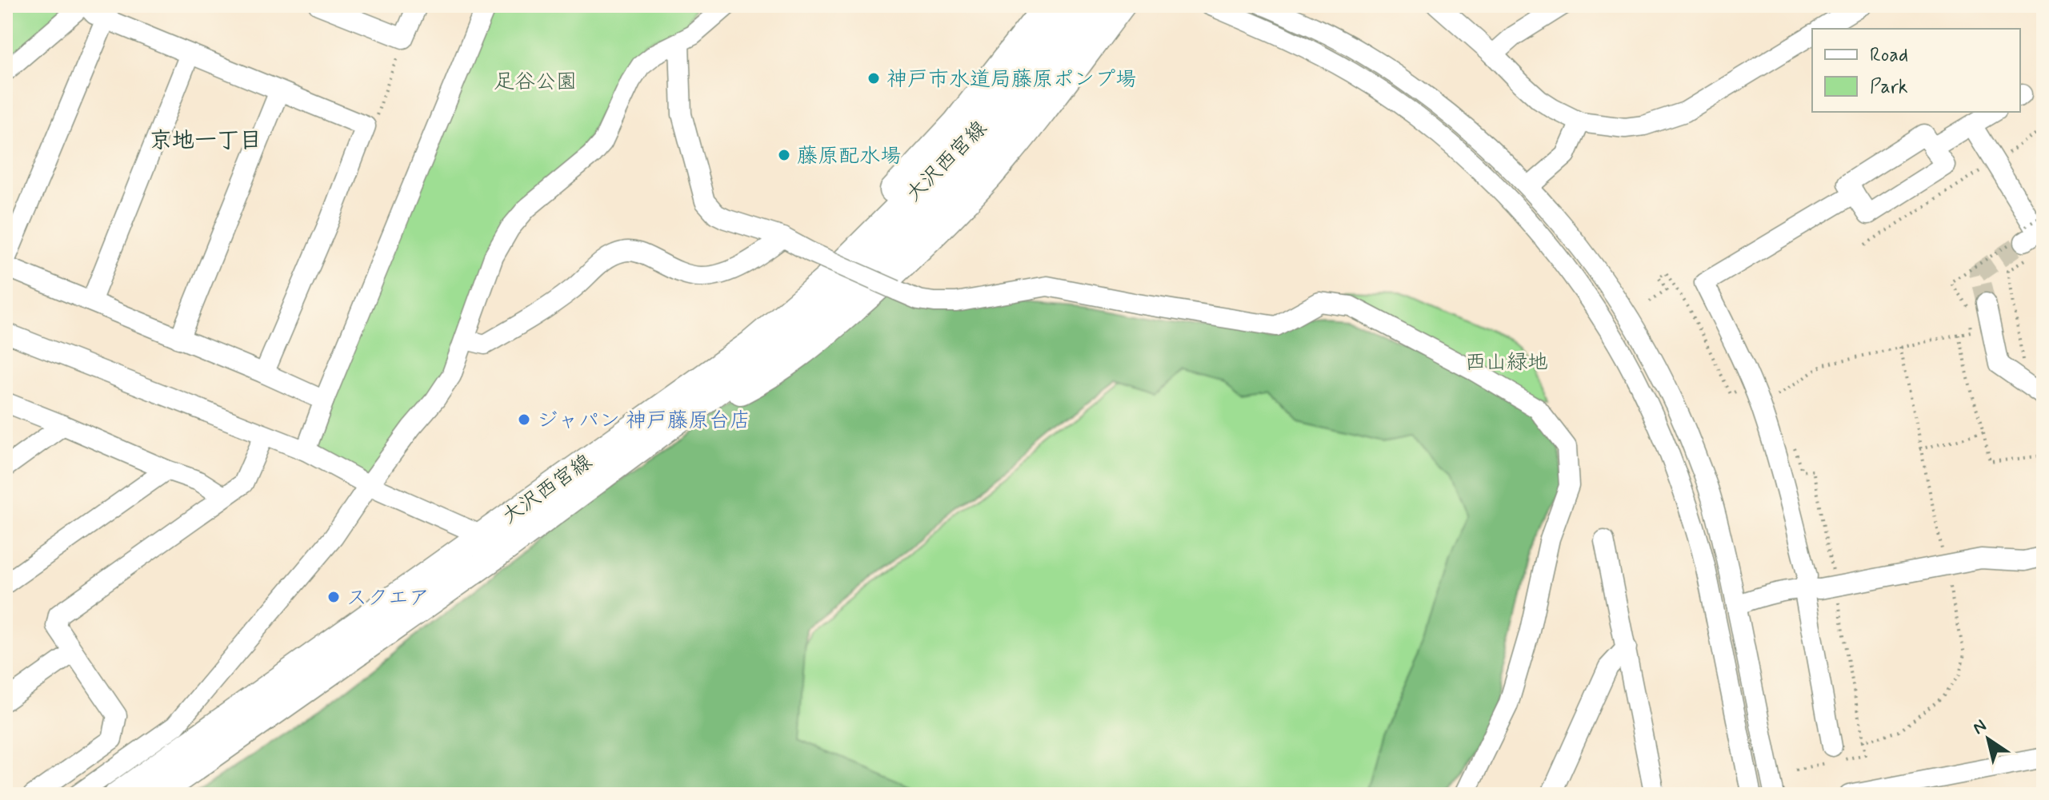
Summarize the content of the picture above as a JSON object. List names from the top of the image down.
{
  "streets": {
    "main road": ["大沢西宮線"]
  },
  "districts": ["京地一丁目"],
  "parks": ["足谷公園", "西山緑地"],
  "places": [
    "神戸市水道局藤原ポンプ場",
    "藤原配水場",
    "ジャパン 神戸藤原台店",
    "スクエア"
  ],
  "legend": ["Road", "Park"],
  "north": "top left"
}
